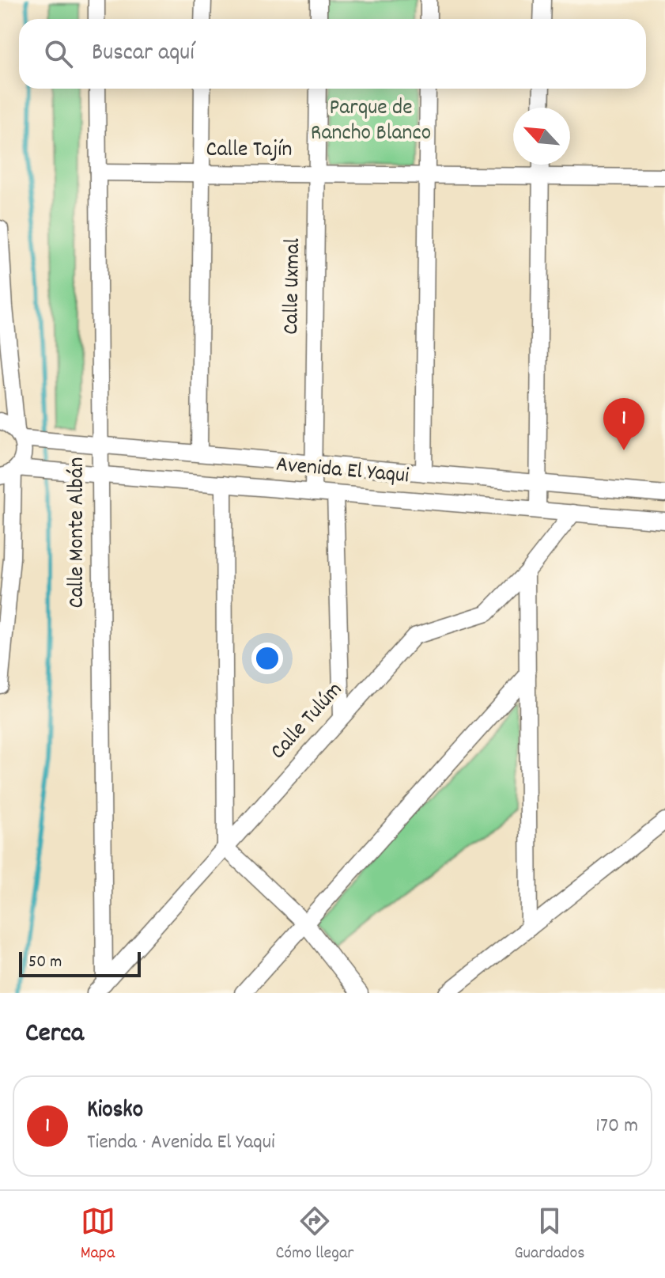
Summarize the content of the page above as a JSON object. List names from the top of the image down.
{
  "streets": {
    "street": [
      "Calle Tajín",
      "Calle Uxmal",
      "Avenida El Yaqui",
      "Calle Monte Albán",
      "Calle Tulúm"
    ]
  },
  "crossings": [
    ["Calle Tajín", "Calle Uxmal"],
    ["Calle Tajín", "Calle Monte Albán"],
    ["Calle Uxmal", "Avenida El Yaqui"],
    ["Avenida El Yaqui", "Calle Monte Albán"],
    ["Avenida El Yaqui", "Calle Tulúm"],
    ["Calle Monte Albán", "Calle Tulúm"]
  ],
  "parks": ["Parque de Rancho Blanco"],
  "scale_bar": "50 m",
  "north": "top left",
  "page": {
    "search": "Buscar aquí",
    "pins": "1",
    "scale": "50 m",
    "heading": "Cerca",
    "list": [
      {
        "mark": "1",
        "name": "Kiosko",
        "note": "Tienda · Avenida El Yaqui",
        "value": "170 m"
      }
    ],
    "nav": ["Mapa", "Cómo llegar", "Guardados"]
  }
}
